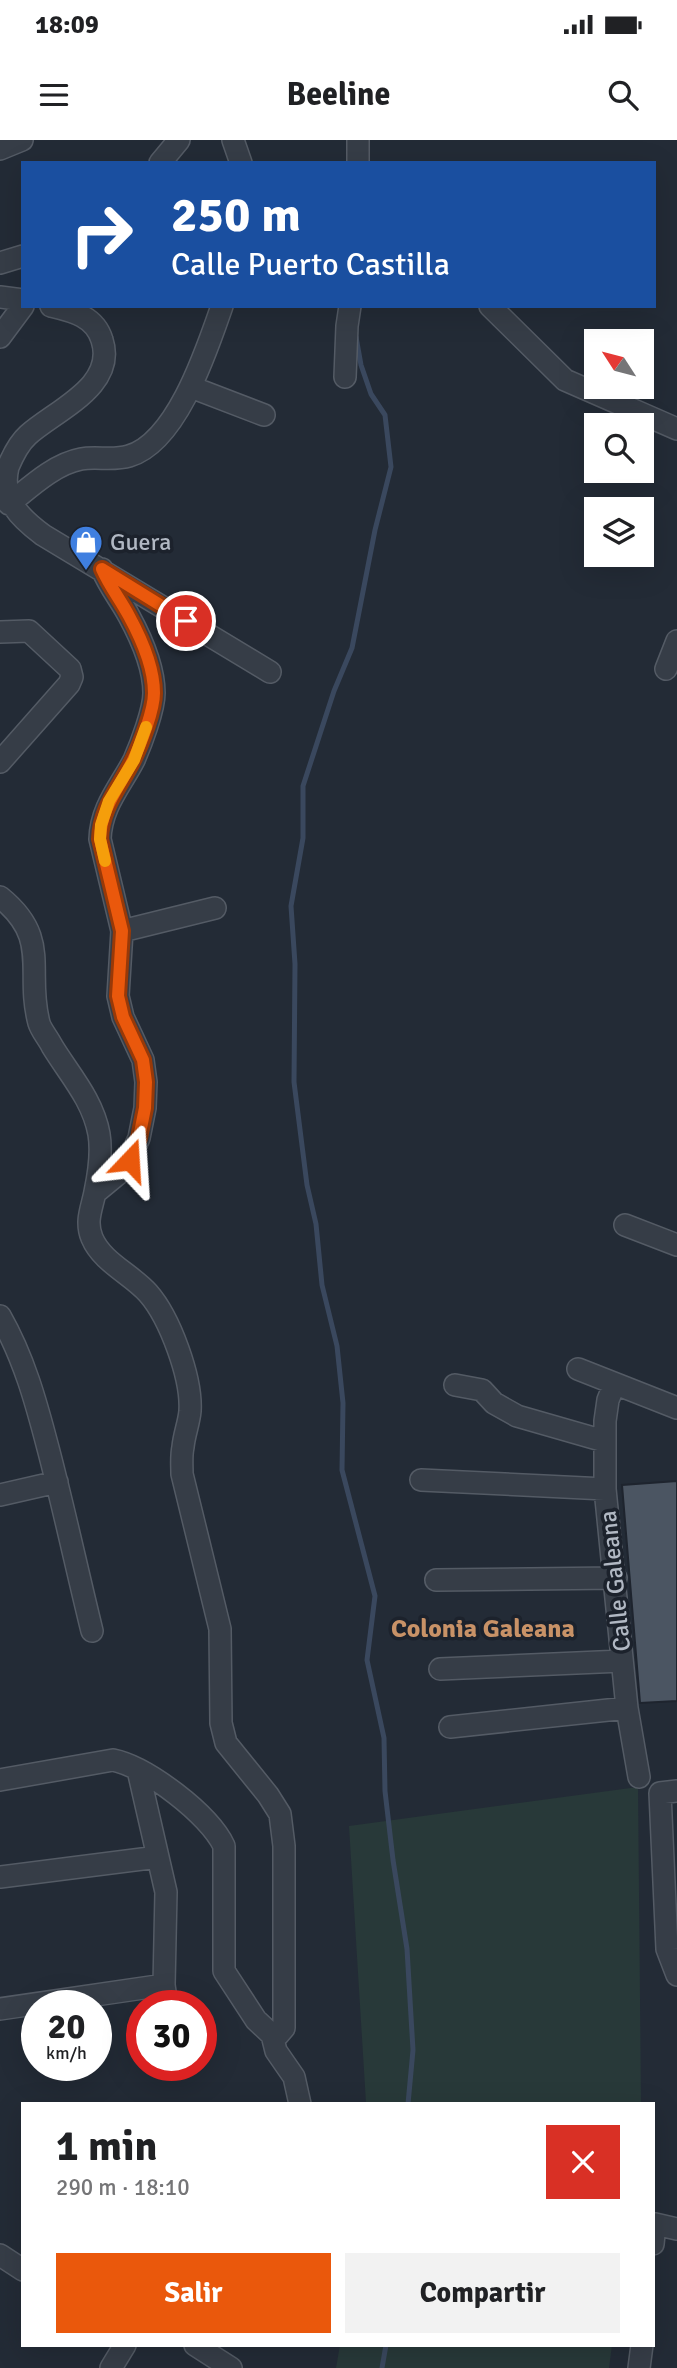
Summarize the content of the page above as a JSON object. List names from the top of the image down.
{
  "streets": {
    "street": ["Calle Galeana"]
  },
  "districts": ["Colonia Galeana"],
  "places": {
    "shop": ["Guera"]
  },
  "north": "top left",
  "page": {
    "status": "18:09",
    "header": "Beeline",
    "turn": ["250 m", "Calle Puerto Castilla"],
    "speed": "20 km/h",
    "limit": "30",
    "heading": ["1 min", "290 m · 18:10"],
    "buttons": ["Salir", "Compartir"]
  }
}
